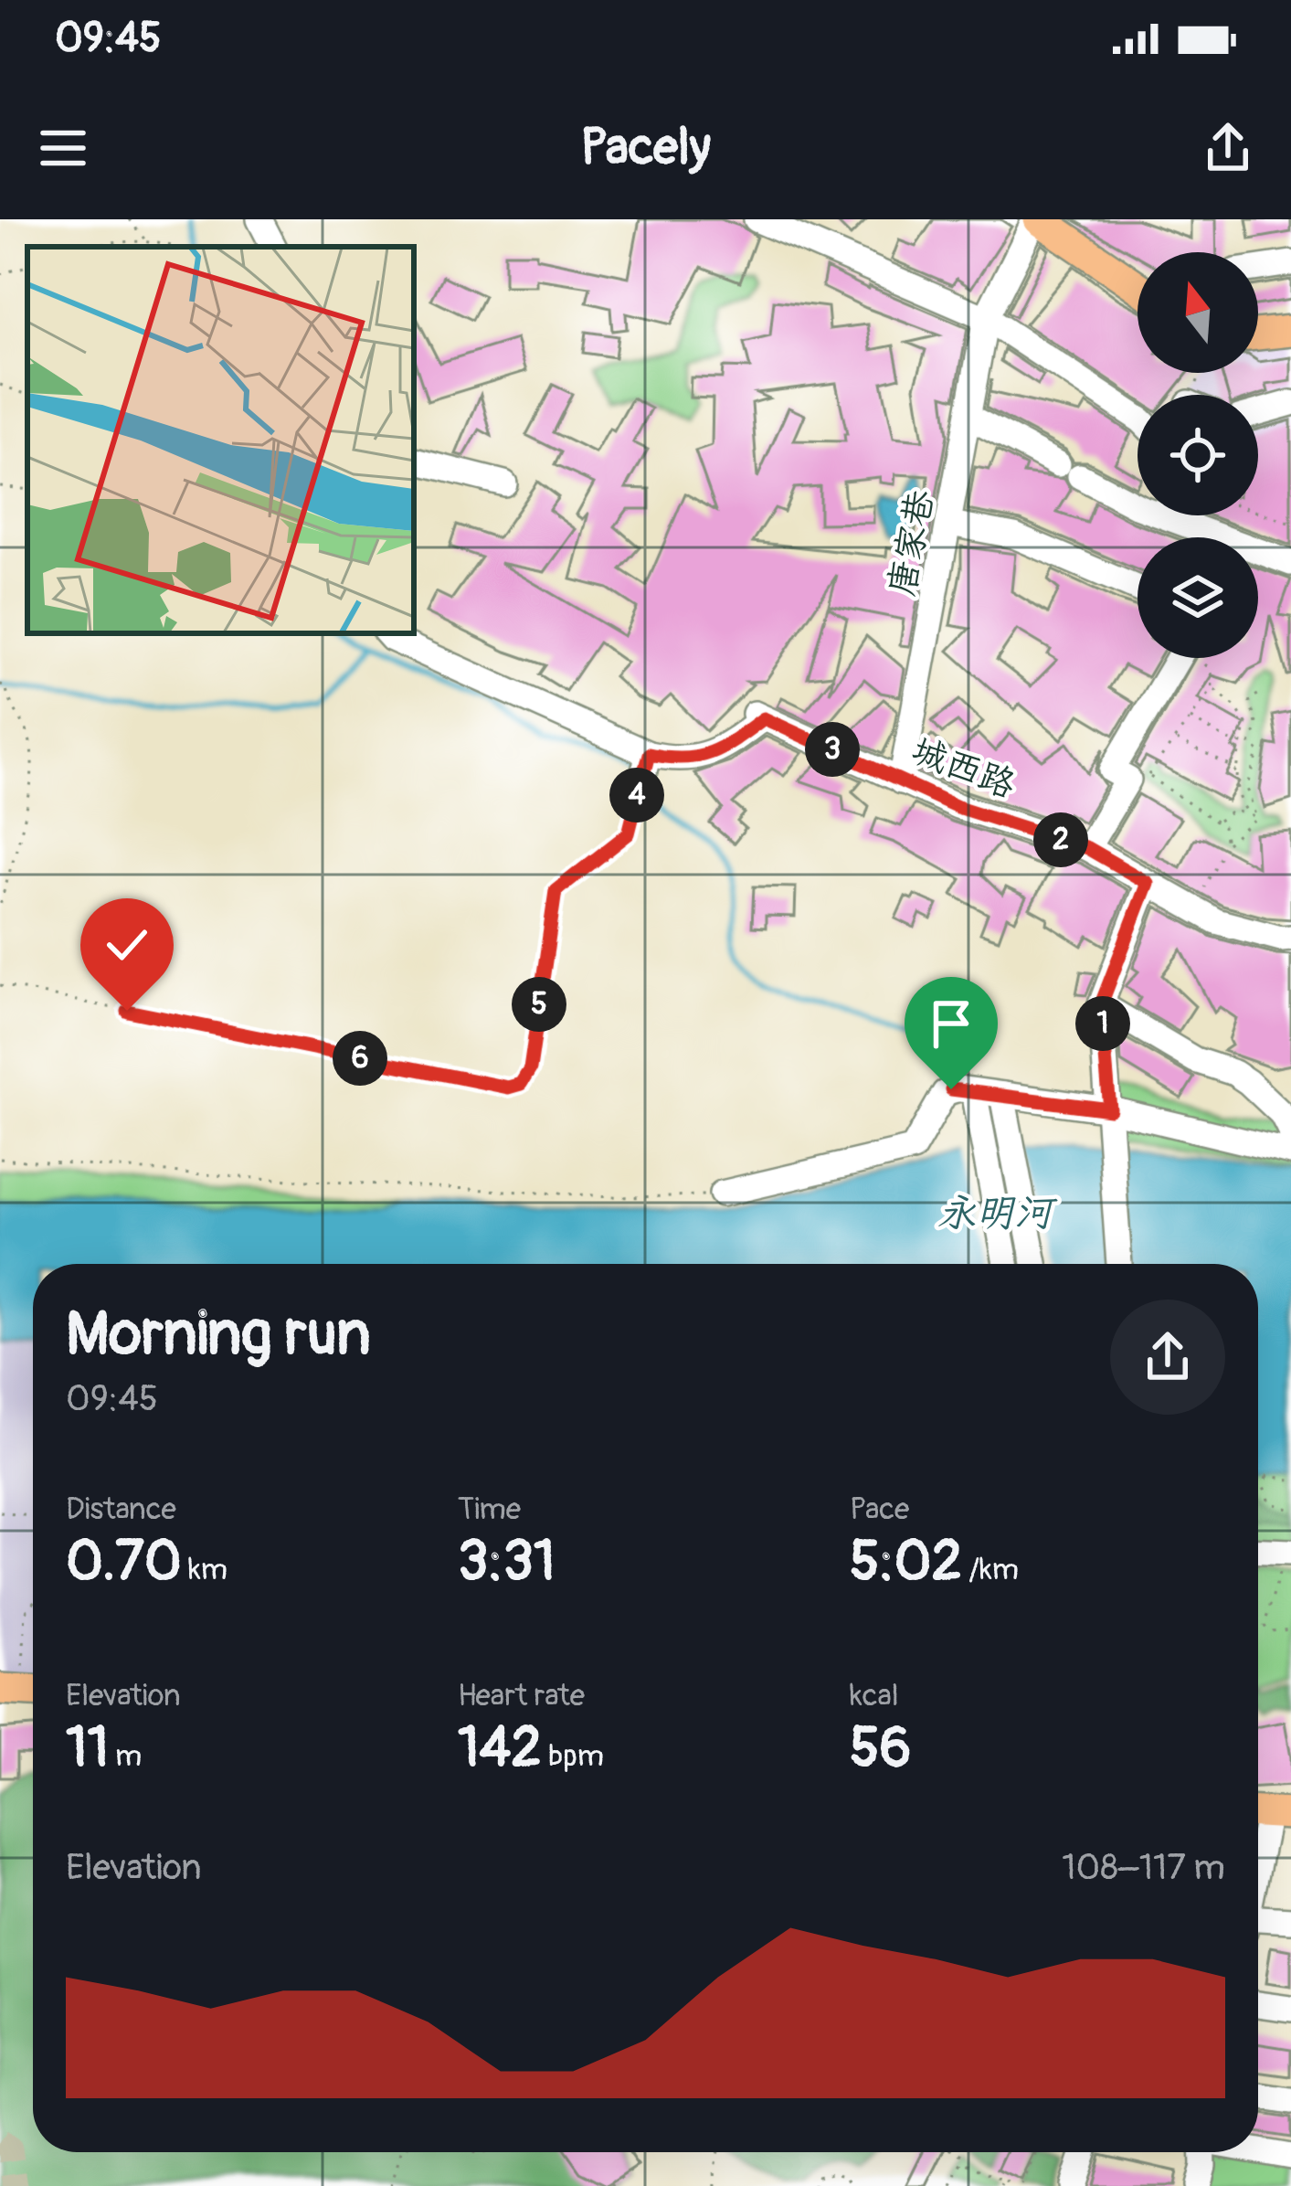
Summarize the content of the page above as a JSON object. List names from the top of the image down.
{
  "streets": {
    "street": ["唐家巷", "城西路"]
  },
  "crossings": [
    ["唐家巷", "城西路"]
  ],
  "water": ["永明河"],
  "north": "top",
  "page": {
    "status": "09:45",
    "header": "Pacely",
    "pins": [
      "3",
      "4",
      "2",
      "5",
      "1",
      "6"
    ],
    "heading": ["Morning run", "09:45"],
    "stats": [
      ["Distance", "0.70 km"],
      ["Time", "3:31"],
      ["Pace", "5:02 /km"],
      ["Elevation", "11 m"],
      ["Heart rate", "142 bpm"],
      ["kcal", "56"]
    ],
    "chart": ["Elevation", "108–117 m"]
  }
}
